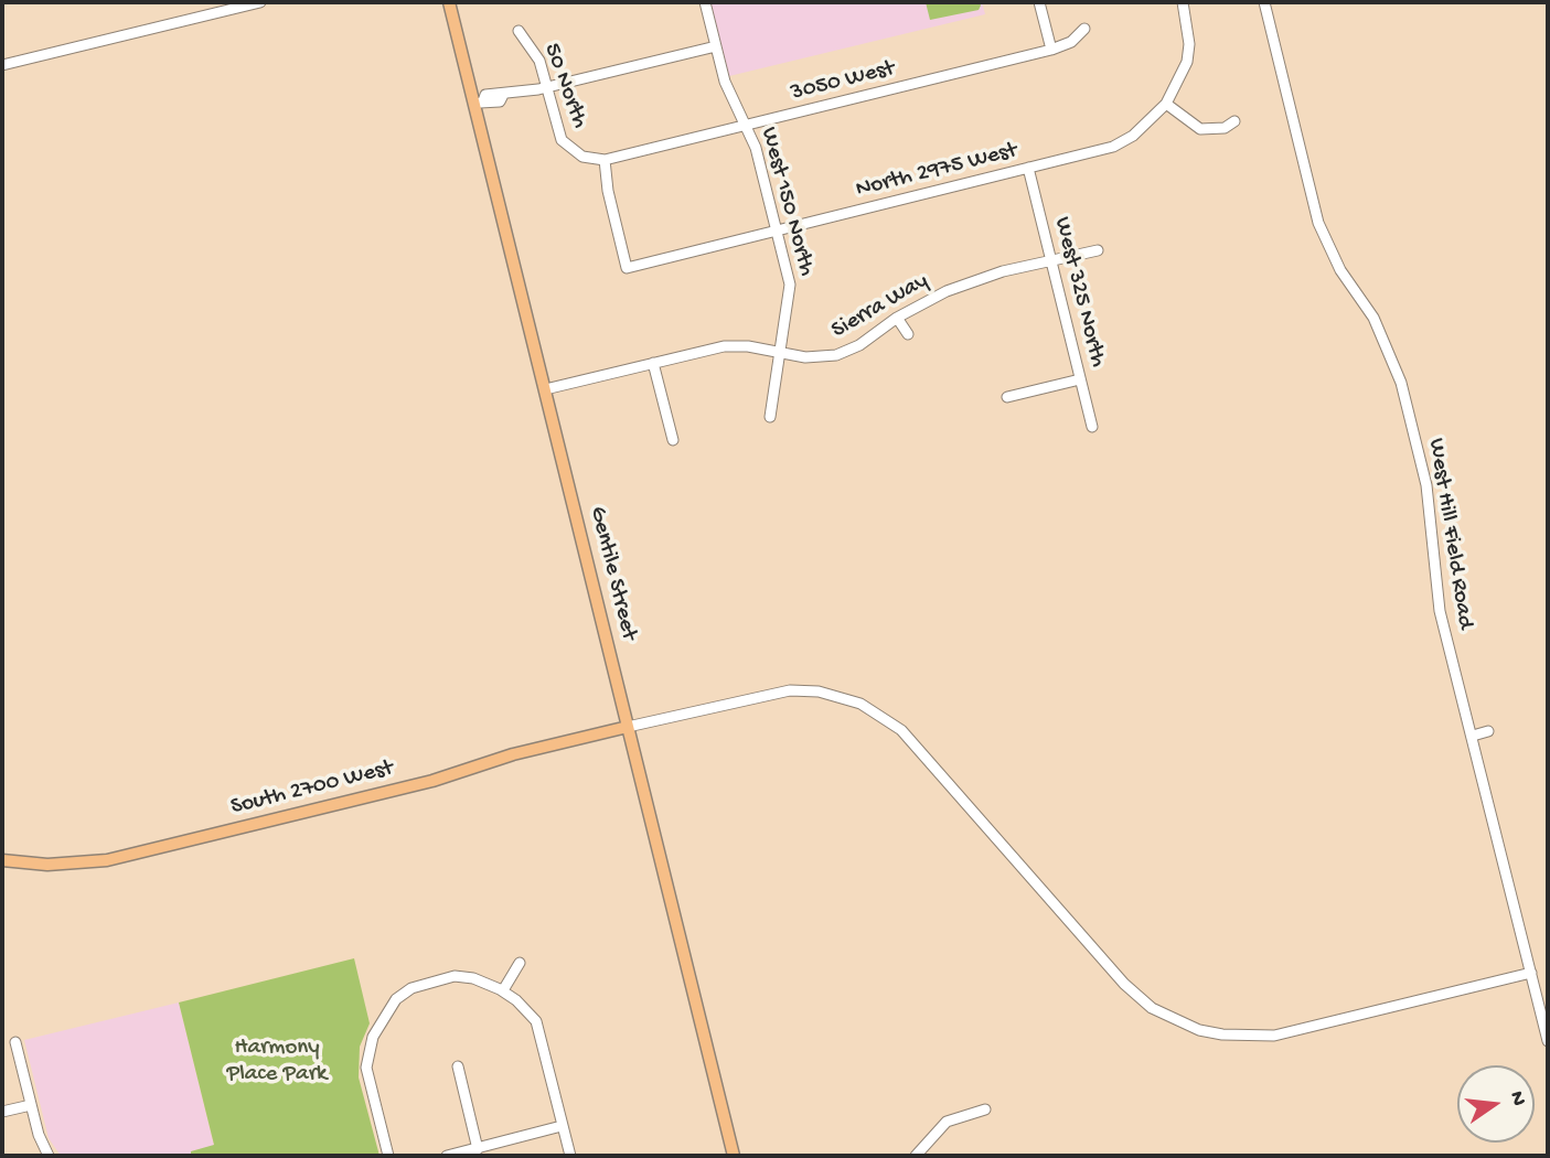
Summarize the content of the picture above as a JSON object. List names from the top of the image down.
{
  "streets": {
    "main road": ["Gentile Street", "South 2700 West"],
    "street": [
      "3050 West",
      "50 North",
      "North 2975 West",
      "West 150 North",
      "West 325 North",
      "Sierra Way",
      "West Hill Field Road"
    ]
  },
  "crossings": [
    ["3050 West", "50 North"],
    ["3050 West", "North 2975 West"],
    ["3050 West", "West 150 North"],
    ["50 North", "North 2975 West"],
    ["North 2975 West", "West 150 North"],
    ["North 2975 West", "West 325 North"],
    ["West 150 North", "Sierra Way"],
    ["West 325 North", "Sierra Way"],
    ["Sierra Way", "Gentile Street"],
    ["Gentile Street", "South 2700 West"]
  ],
  "parks": ["Harmony Place Park"],
  "north": "right"
}
